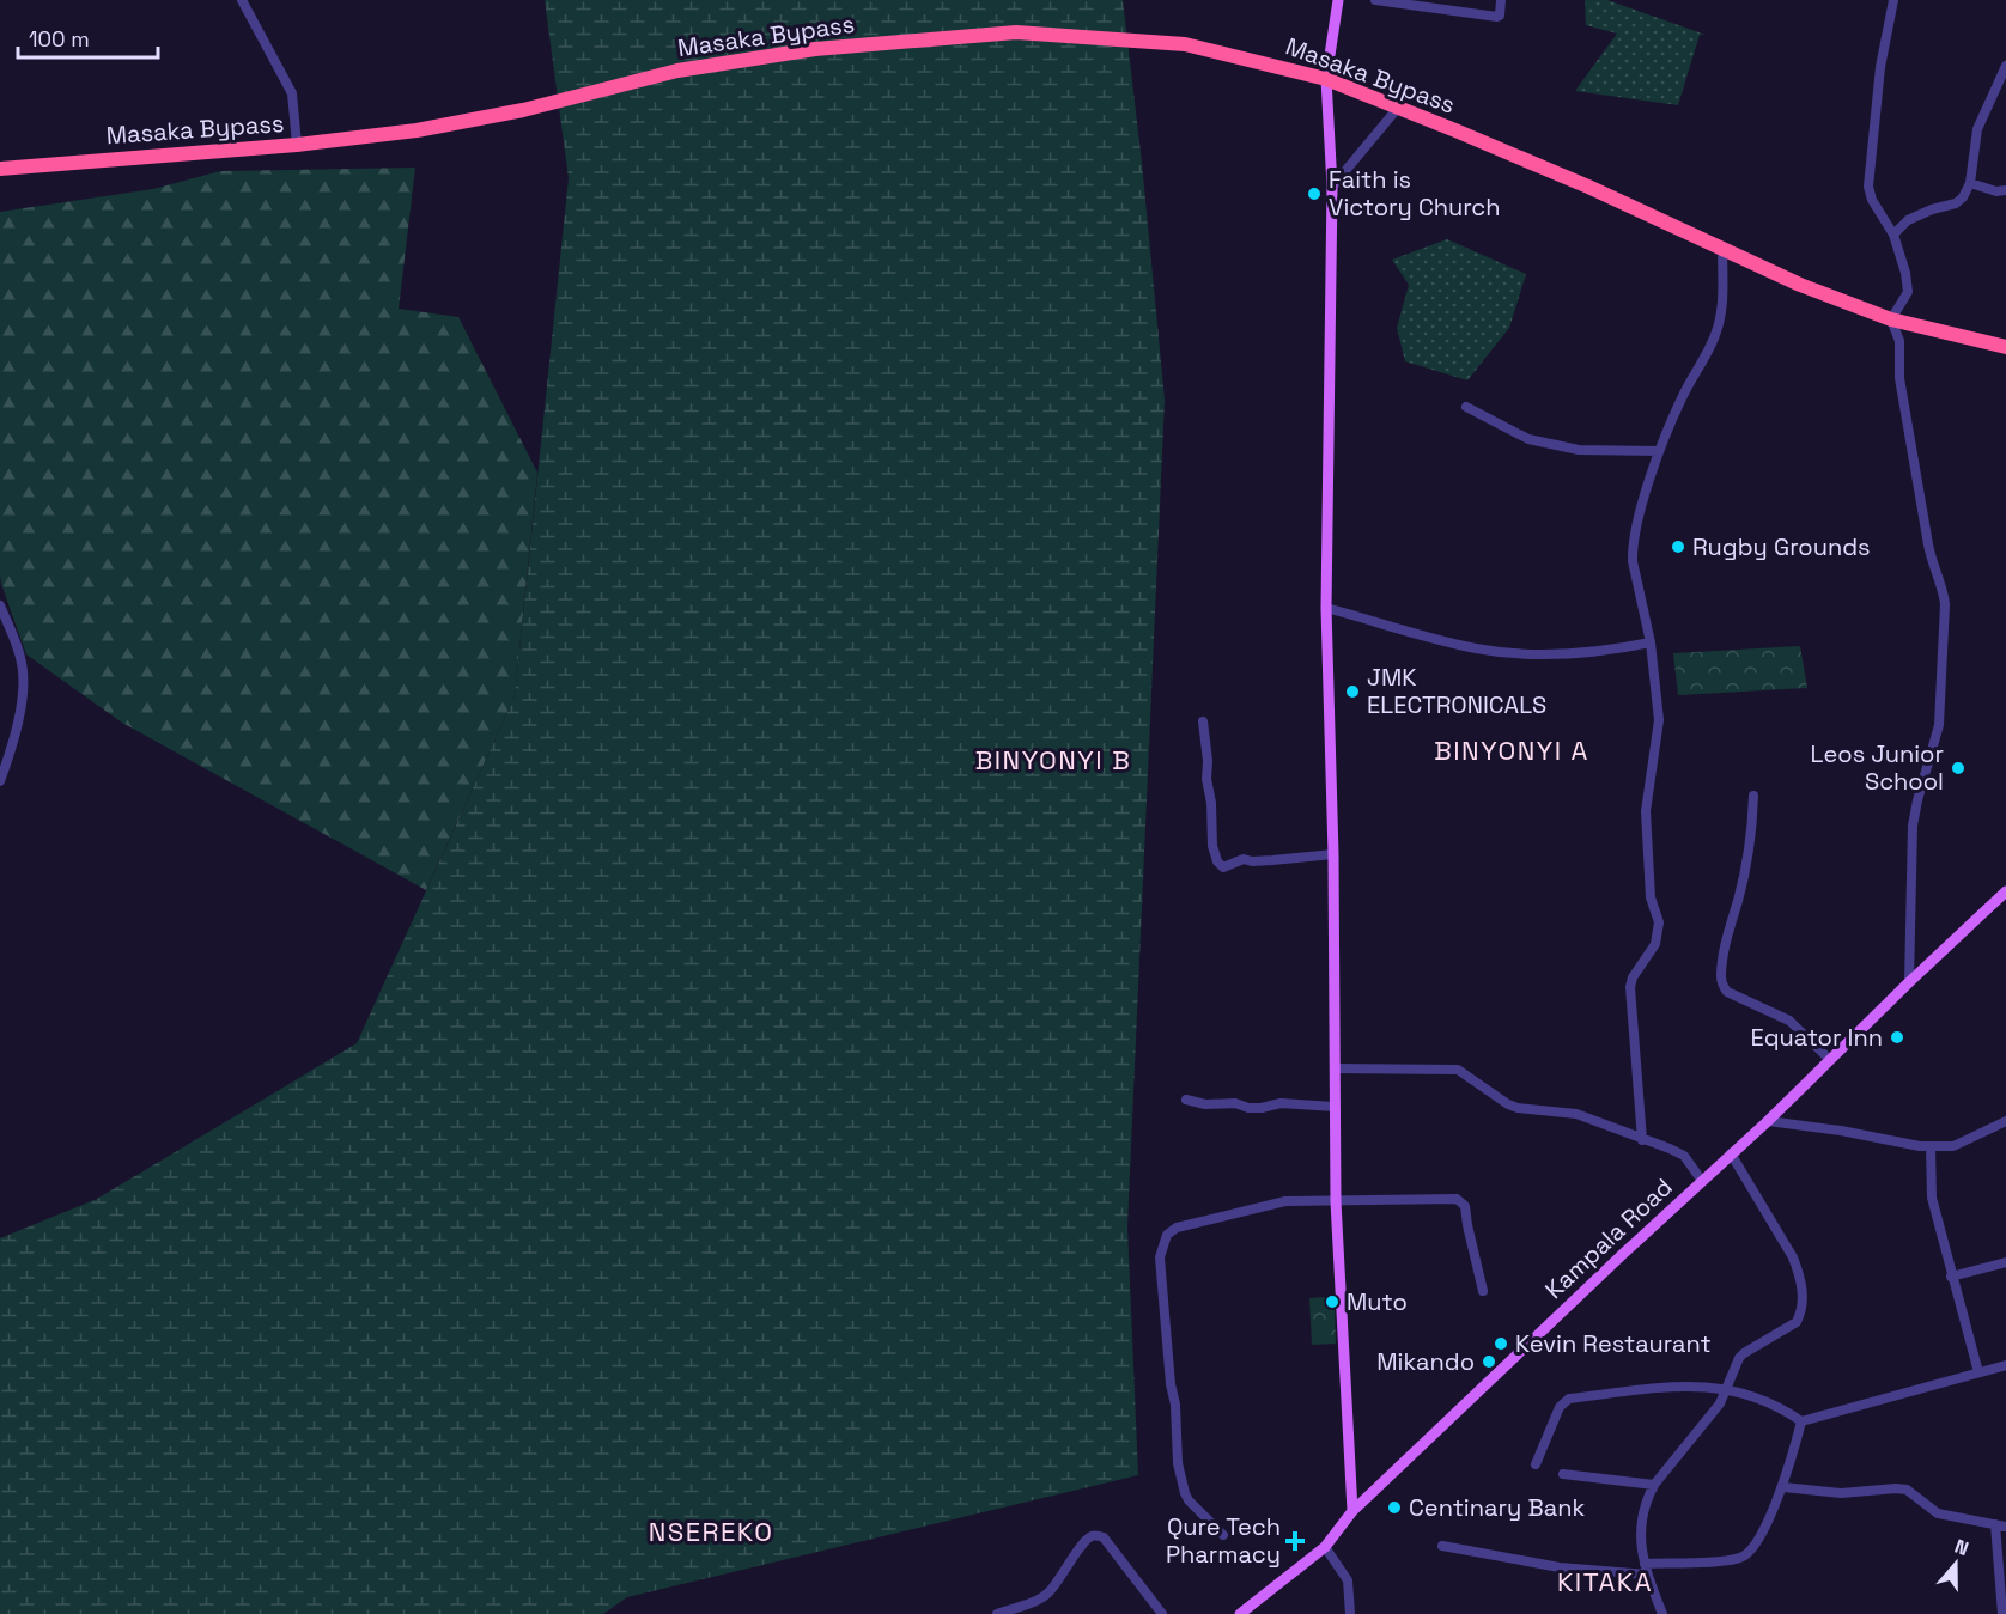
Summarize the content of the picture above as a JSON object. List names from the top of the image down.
{
  "streets": {
    "highway": ["Masaka Bypass"],
    "main road": ["Kampala Road"]
  },
  "districts": [
    "BINYONYI A",
    "BINYONYI B",
    "NSEREKO",
    "KITAKA"
  ],
  "places": {
    "other": [
      "Faith is Victory Church",
      "Rugby Grounds",
      "JMK ELECTRONICALS",
      "Leos Junior School",
      "Equator Inn",
      "Muto",
      "Kevin Restaurant",
      "Mikando",
      "Centinary Bank"
    ],
    "health": ["Qure Tech Pharmacy"]
  },
  "scale_bar": "100 m",
  "north": "top"
}
